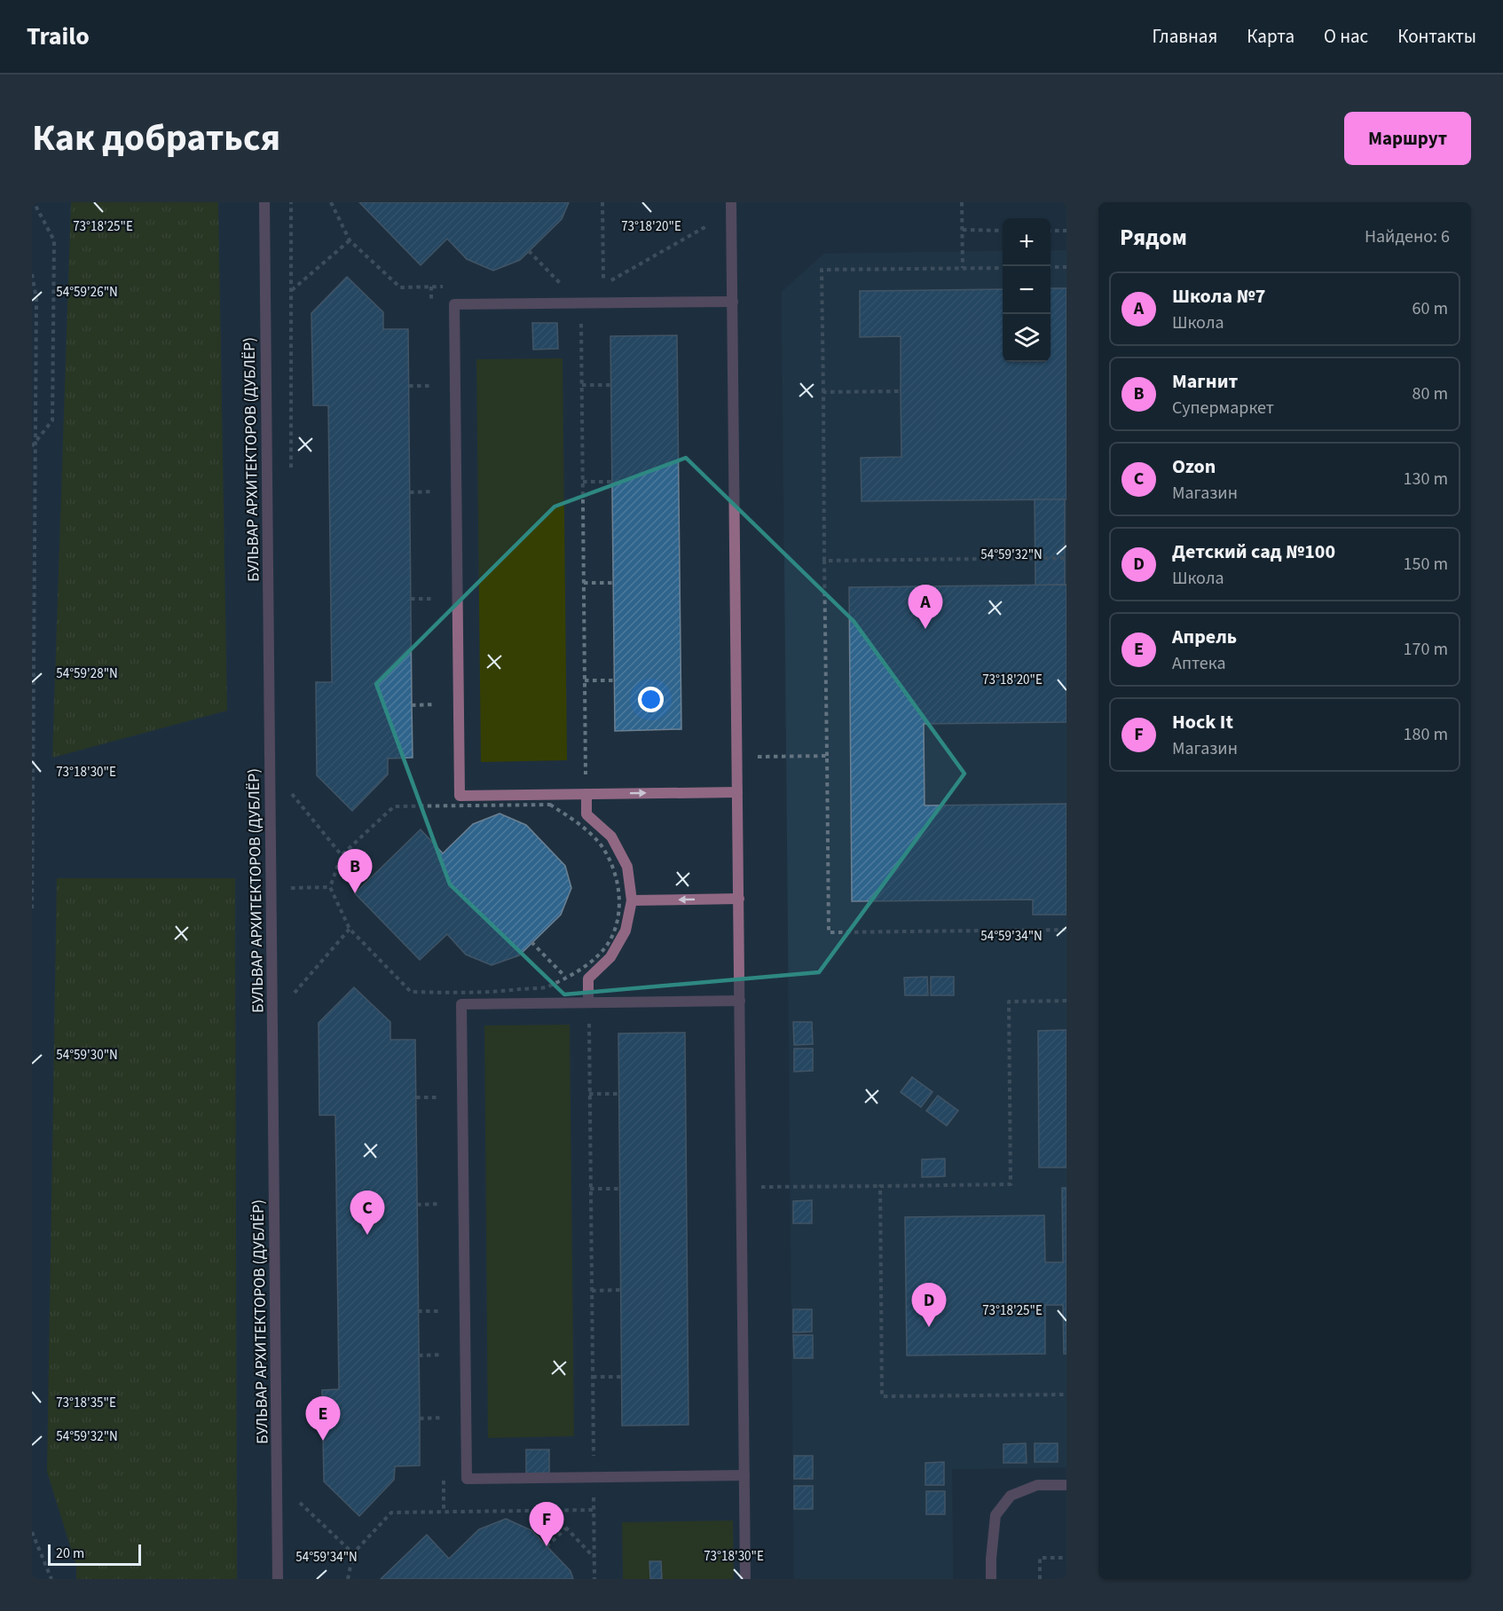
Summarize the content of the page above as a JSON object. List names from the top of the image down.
{
  "streets": {
    "street": ["БУЛЬВАР АРХИТЕКТОРОВ (ДУБЛЁР)"]
  },
  "scale_bar": "20 m",
  "page": {
    "header": "Trailo",
    "nav": [
      "Главная",
      "Карта",
      "О нас",
      "Контакты"
    ],
    "title": "Как добраться",
    "buttons": "Маршрут",
    "heading": ["Рядом", "Найдено: 6"],
    "map_buttons": ["+", "−"],
    "list": [
      {
        "mark": "A",
        "name": "Школа №7",
        "note": "Школа",
        "value": "60 m"
      },
      {
        "mark": "B",
        "name": "Магнит",
        "note": "Супермаркет",
        "value": "80 m"
      },
      {
        "mark": "C",
        "name": "Ozon",
        "note": "Магазин",
        "value": "130 m"
      },
      {
        "mark": "D",
        "name": "Детский сад №100",
        "note": "Школа",
        "value": "150 m"
      },
      {
        "mark": "E",
        "name": "Апрель",
        "note": "Аптека",
        "value": "170 m"
      },
      {
        "mark": "F",
        "name": "Hock It",
        "note": "Магазин",
        "value": "180 m"
      }
    ],
    "pins": [
      "A",
      "B",
      "C",
      "D",
      "E",
      "F"
    ],
    "scale": "20 m"
  },
  "coordinates": [
    "73°18'25\"E",
    "73°18'20\"E",
    "54°59'26\"N",
    "54°59'32\"N",
    "54°59'28\"N",
    "73°18'30\"E",
    "54°59'34\"N",
    "54°59'30\"N",
    "73°18'35\"E"
  ]
}
